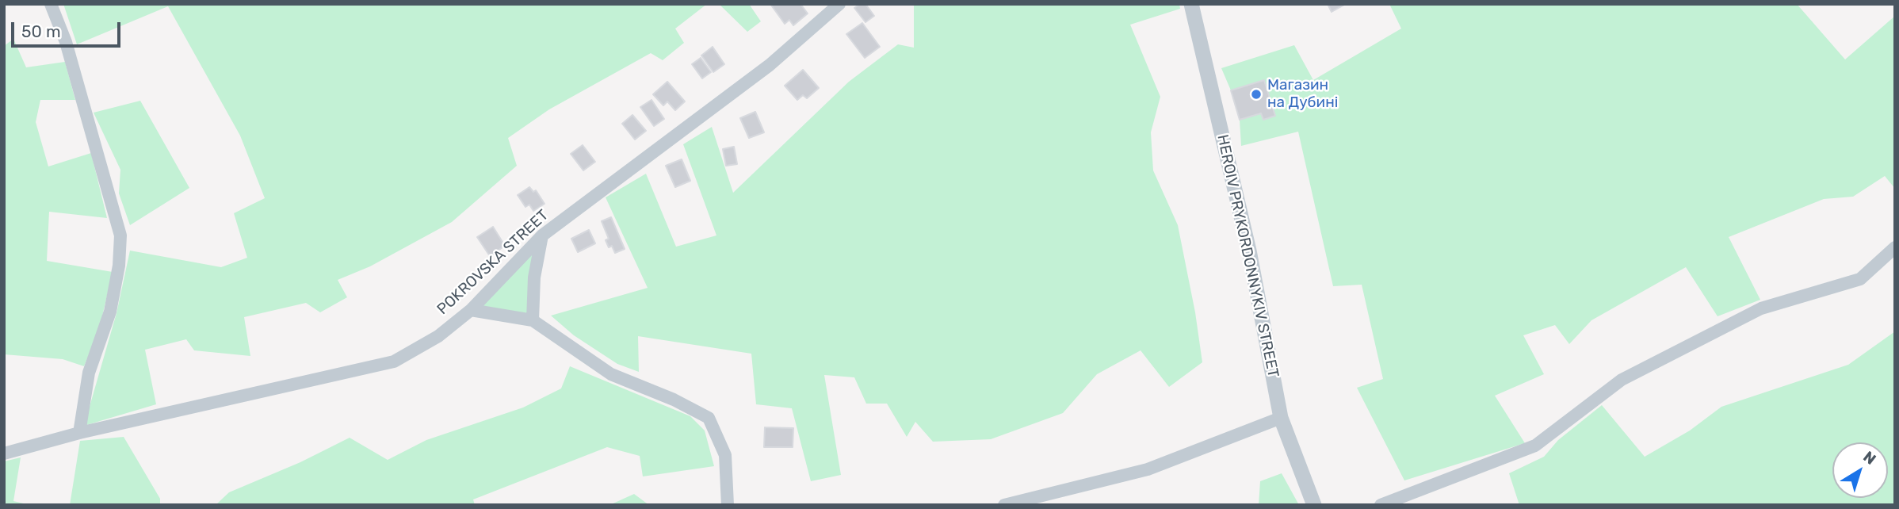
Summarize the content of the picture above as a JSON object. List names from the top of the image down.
{
  "streets": {
    "street": ["HEROIV PRYKORDONNYKIV STREET", "POKROVSKA STREET"]
  },
  "places": ["Магазин на Дубині"],
  "scale_bar": "50 m",
  "north": "top right"
}
